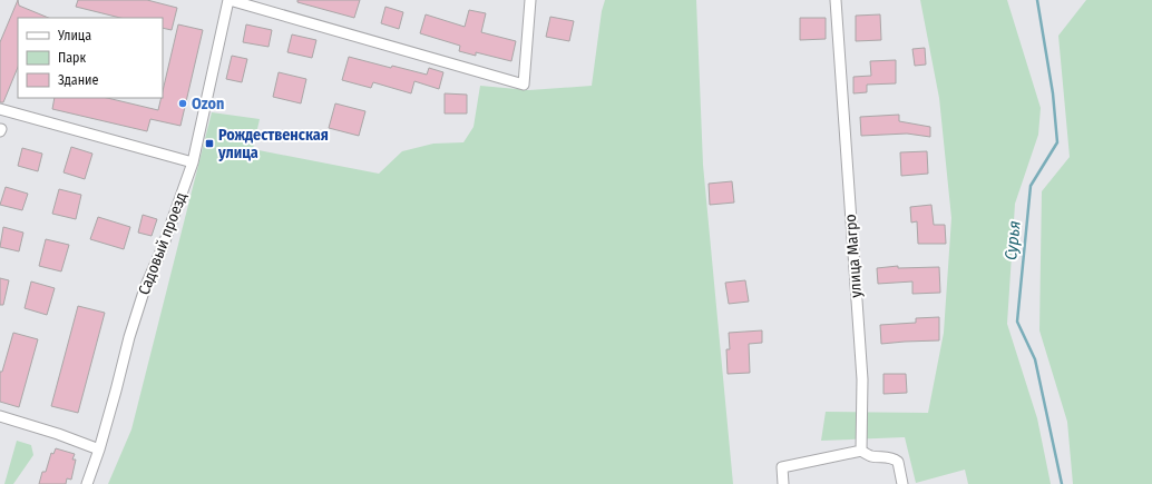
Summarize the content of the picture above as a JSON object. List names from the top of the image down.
{
  "streets": {
    "street": ["Садовый проезд", "улица Магро"]
  },
  "water": ["Сурья"],
  "places": {
    "other": ["Ozon"],
    "transit": ["Рождественская улица"]
  },
  "legend": ["Улица", "Парк", "Здание"]
}
